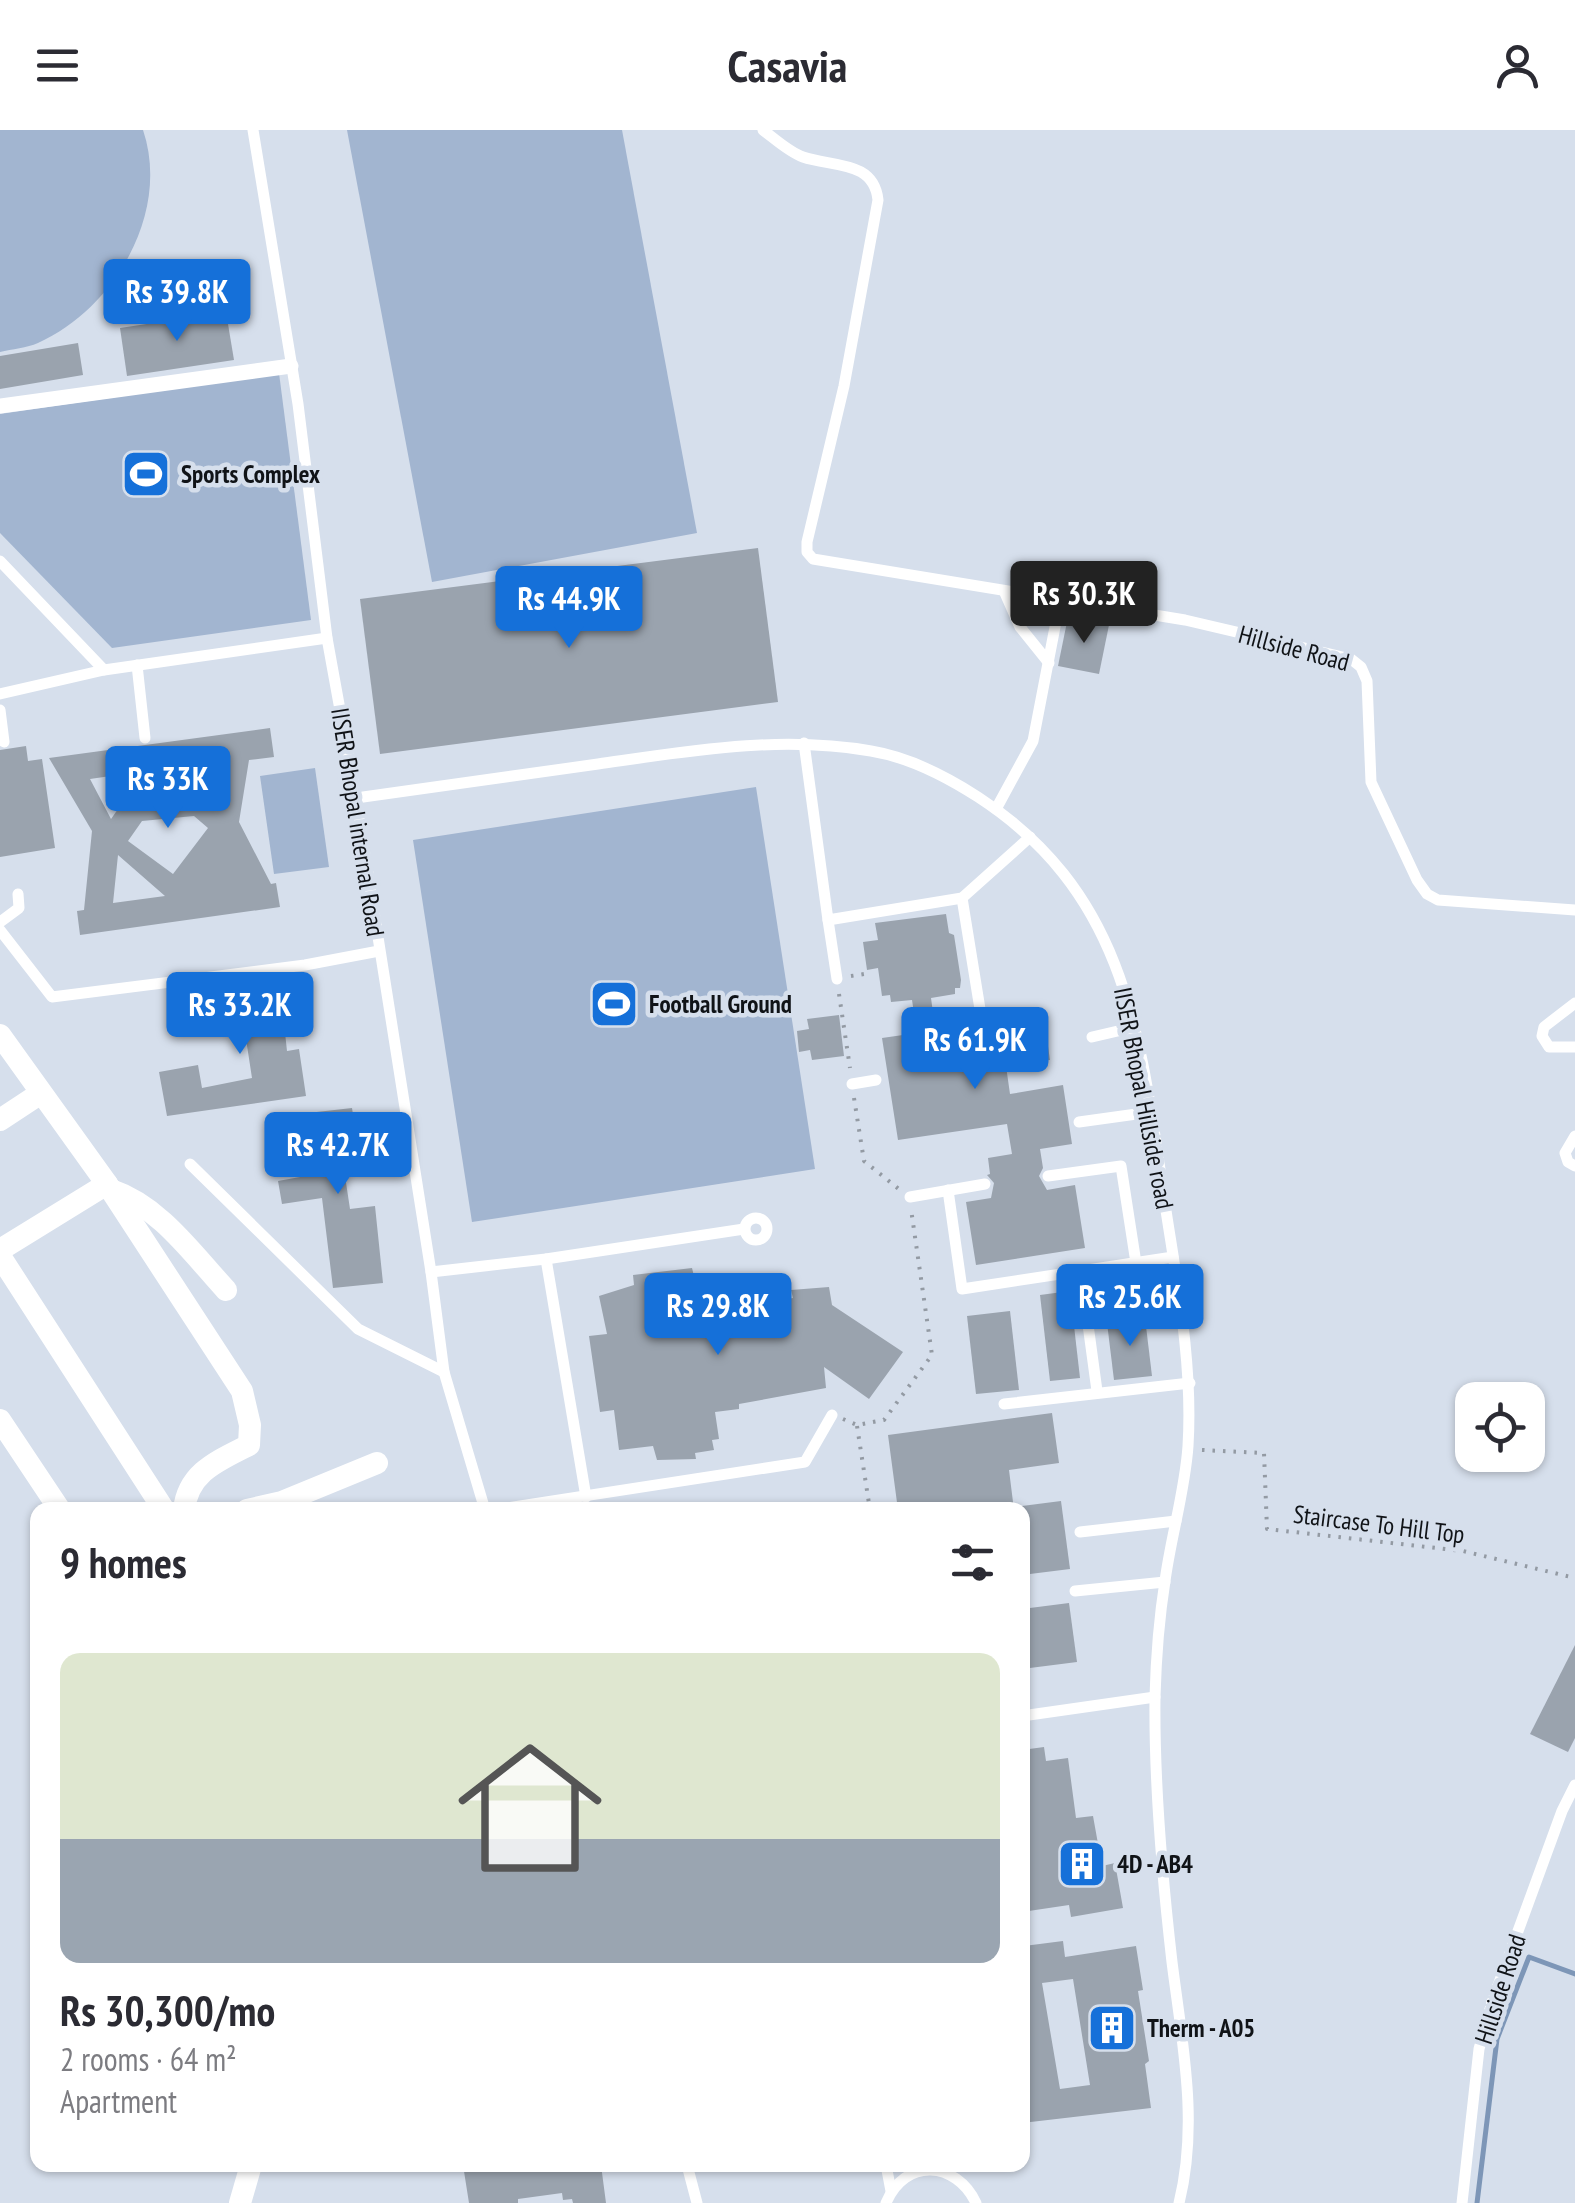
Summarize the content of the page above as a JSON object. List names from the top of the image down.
{
  "streets": {
    "lane": ["Hillside Road", "IISER Bhopal internal Road", "IISER Bhopal Hillside road"],
    "path": ["Staircase To Hill Top"]
  },
  "crossings": [
    ["IISER Bhopal internal Road", "IISER Bhopal Hillside road"],
    ["IISER Bhopal Hillside road", "Staircase To Hill Top"]
  ],
  "places": {
    "sports": ["Sports Complex", "Football Ground"],
    "building": ["4D - AB4", "Therm - A05"]
  },
  "page": {
    "header": "Casavia",
    "price": [
      "Rs 39.8K",
      "Rs 30.3K",
      "Rs 44.9K",
      "Rs 33K",
      "Rs 33.2K",
      "Rs 61.9K",
      "Rs 42.7K",
      "Rs 25.6K",
      "Rs 29.8K"
    ],
    "heading": "9 homes",
    "list": [
      {
        "name": "Rs 30,300/mo",
        "note": "2 rooms · 64 m² · Apartment"
      }
    ]
  }
}
